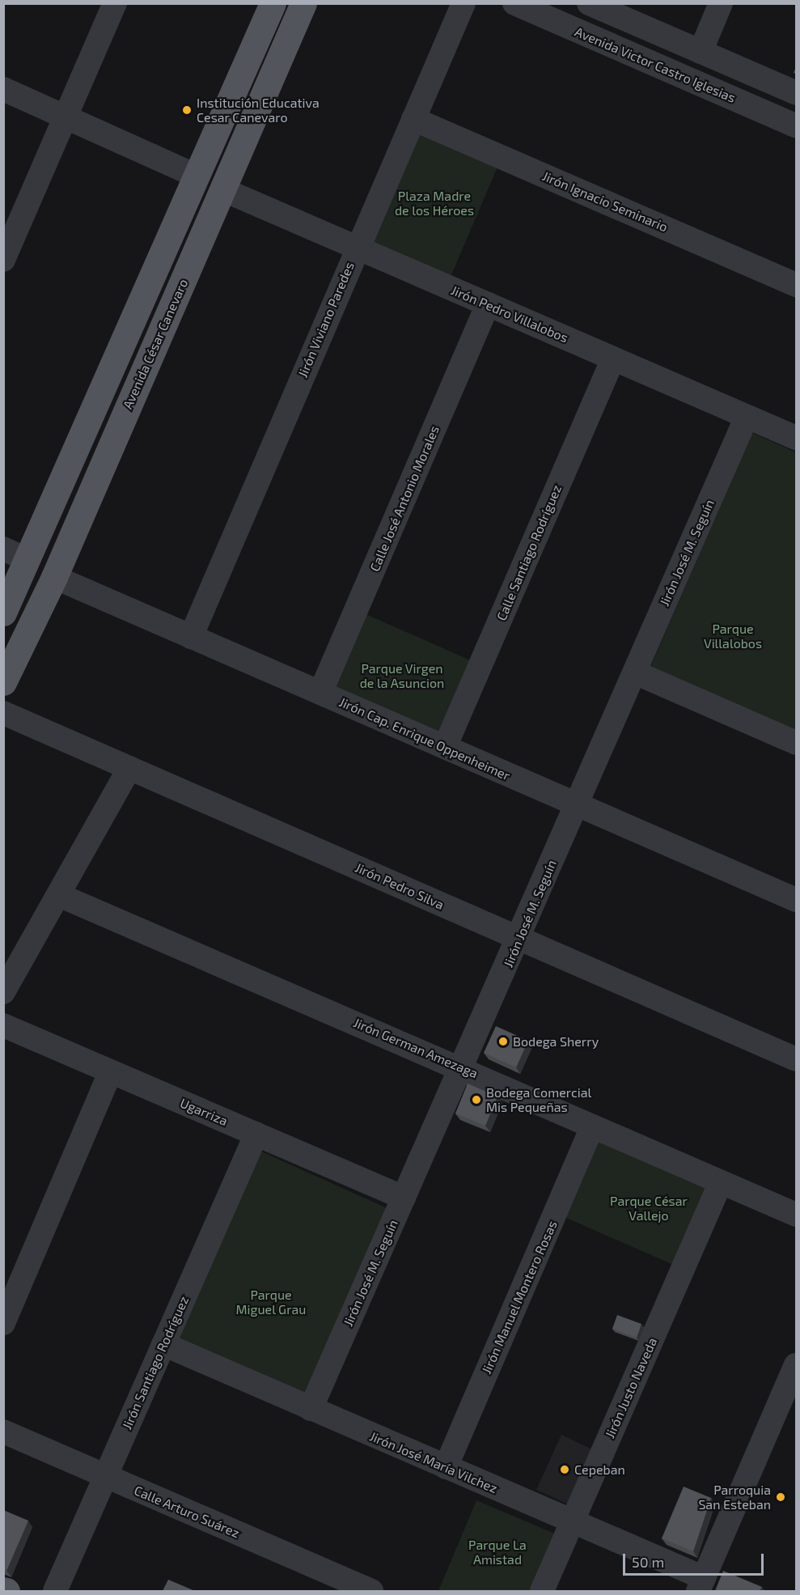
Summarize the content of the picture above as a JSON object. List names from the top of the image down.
{
  "streets": {
    "main road": ["Avenida César Canevaro"],
    "street": [
      "Avenida Victor Castro Iglesias",
      "Jirón Ignacio Seminario",
      "Jirón Pedro Villalobos",
      "Jirón Viviano Paredes",
      "Calle José Antonio Morales",
      "Calle Santiago Rodríguez",
      "Jirón José M. Seguín",
      "Jirón Cap. Enrique Oppenheimer",
      "Jirón Pedro Silva",
      "Jirón German Amezaga",
      "Ugarriza",
      "Jirón Manuel Montero Rosas",
      "Jirón Santiago Rodríguez",
      "Jirón Justo Naveda",
      "Jirón José María Vilchez",
      "Calle Arturo Suárez"
    ]
  },
  "crossings": [
    ["Jirón Ignacio Seminario", "Jirón Viviano Paredes"],
    ["Jirón Pedro Villalobos", "Jirón Viviano Paredes"],
    ["Jirón Pedro Villalobos", "Avenida César Canevaro"],
    ["Jirón Pedro Villalobos", "Calle José Antonio Morales"],
    ["Jirón Pedro Villalobos", "Calle Santiago Rodríguez"],
    ["Jirón Pedro Villalobos", "Jirón José M. Seguín"],
    ["Jirón Viviano Paredes", "Jirón Cap. Enrique Oppenheimer"],
    ["Avenida César Canevaro", "Jirón Cap. Enrique Oppenheimer"],
    ["Calle José Antonio Morales", "Jirón Cap. Enrique Oppenheimer"],
    ["Calle Santiago Rodríguez", "Jirón Cap. Enrique Oppenheimer"],
    ["Jirón José M. Seguín", "Jirón Cap. Enrique Oppenheimer"],
    ["Jirón José M. Seguín", "Jirón Pedro Silva"],
    ["Jirón José M. Seguín", "Jirón German Amezaga"],
    ["Jirón José M. Seguín", "Ugarriza"],
    ["Jirón José M. Seguín", "Jirón José María Vilchez"],
    ["Jirón German Amezaga", "Jirón Manuel Montero Rosas"],
    ["Jirón German Amezaga", "Jirón Justo Naveda"],
    ["Ugarriza", "Jirón Santiago Rodríguez"],
    ["Jirón Manuel Montero Rosas", "Jirón José María Vilchez"],
    ["Jirón Santiago Rodríguez", "Jirón José María Vilchez"],
    ["Jirón Santiago Rodríguez", "Calle Arturo Suárez"],
    ["Jirón Justo Naveda", "Jirón José María Vilchez"]
  ],
  "parks": [
    "Plaza Madre de los Héroes",
    "Parque Villalobos",
    "Parque Virgen de la Asuncion",
    "Parque César Vallejo",
    "Parque Miguel Grau",
    "Parque La Amistad"
  ],
  "places": [
    "Institución Educativa Cesar Canevaro",
    "Bodega Sherry",
    "Bodega Comercial Mis Pequeñas",
    "Cepeban",
    "Parroquia San Esteban"
  ],
  "scale_bar": "50 m"
}
